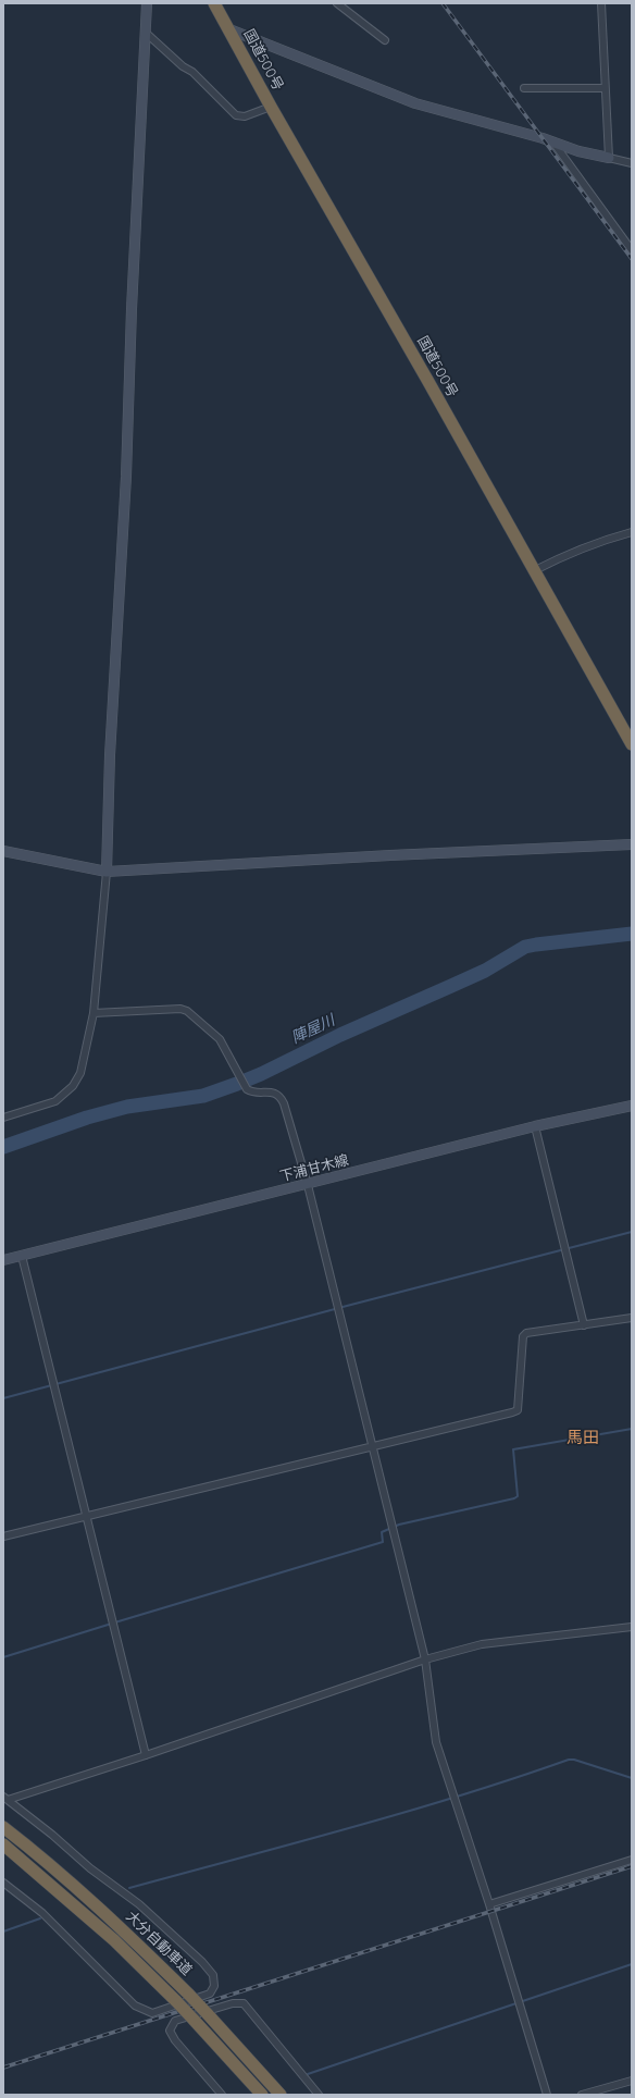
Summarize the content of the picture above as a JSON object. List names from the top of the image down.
{
  "streets": {
    "highway": ["国道500号", "大分自動車道"],
    "street": ["下浦甘木線"]
  },
  "districts": ["馬田"],
  "water": ["陣屋川"]
}
